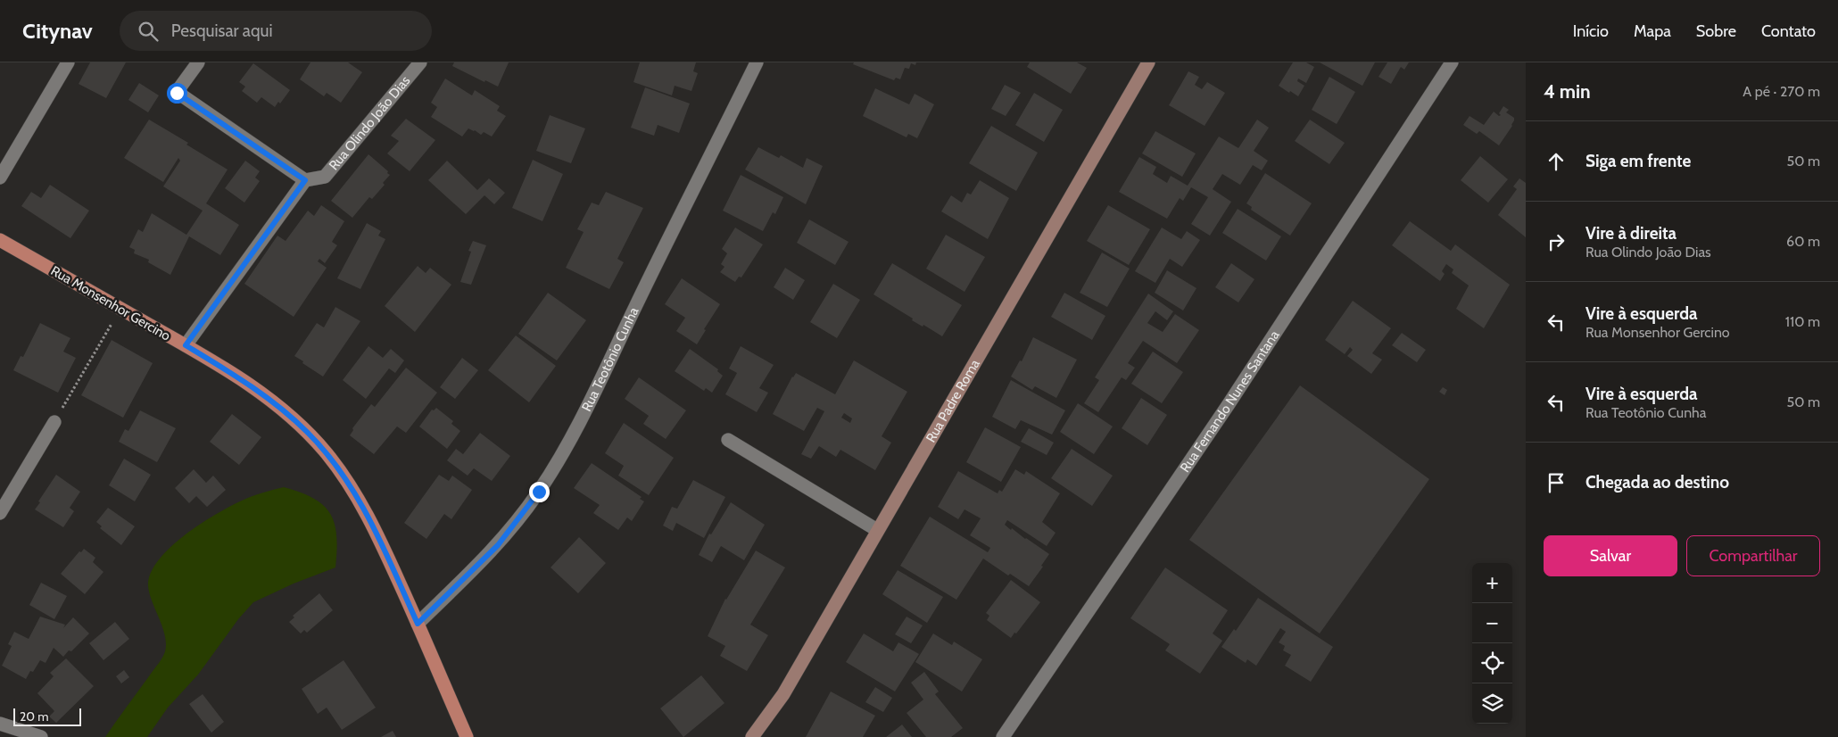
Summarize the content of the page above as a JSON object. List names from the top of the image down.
{
  "streets": {
    "main road": ["Rua Monsenhor Gercino"],
    "street": [
      "Rua Olindo João Dias",
      "Rua Teotônio Cunha",
      "Rua Padre Roma",
      "Rua Fernando Nunes Santana"
    ]
  },
  "crossings": [
    ["Rua Monsenhor Gercino", "Rua Teotônio Cunha"]
  ],
  "scale_bar": "20 m",
  "page": {
    "header": "Citynav",
    "search": "Pesquisar aqui",
    "nav": [
      "Início",
      "Mapa",
      "Sobre",
      "Contato"
    ],
    "heading": ["4 min", "A pé · 270 m"],
    "list": [
      ["Siga em frente", "50 m"],
      ["Vire à direita", "Rua Olindo João Dias", "60 m"],
      ["Vire à esquerda", "Rua Monsenhor Gercino", "110 m"],
      ["Vire à esquerda", "Rua Teotônio Cunha", "50 m"],
      "Chegada ao destino"
    ],
    "buttons": ["Salvar", "Compartilhar"],
    "map_buttons": ["+", "−"],
    "scale": "20 m"
  }
}
